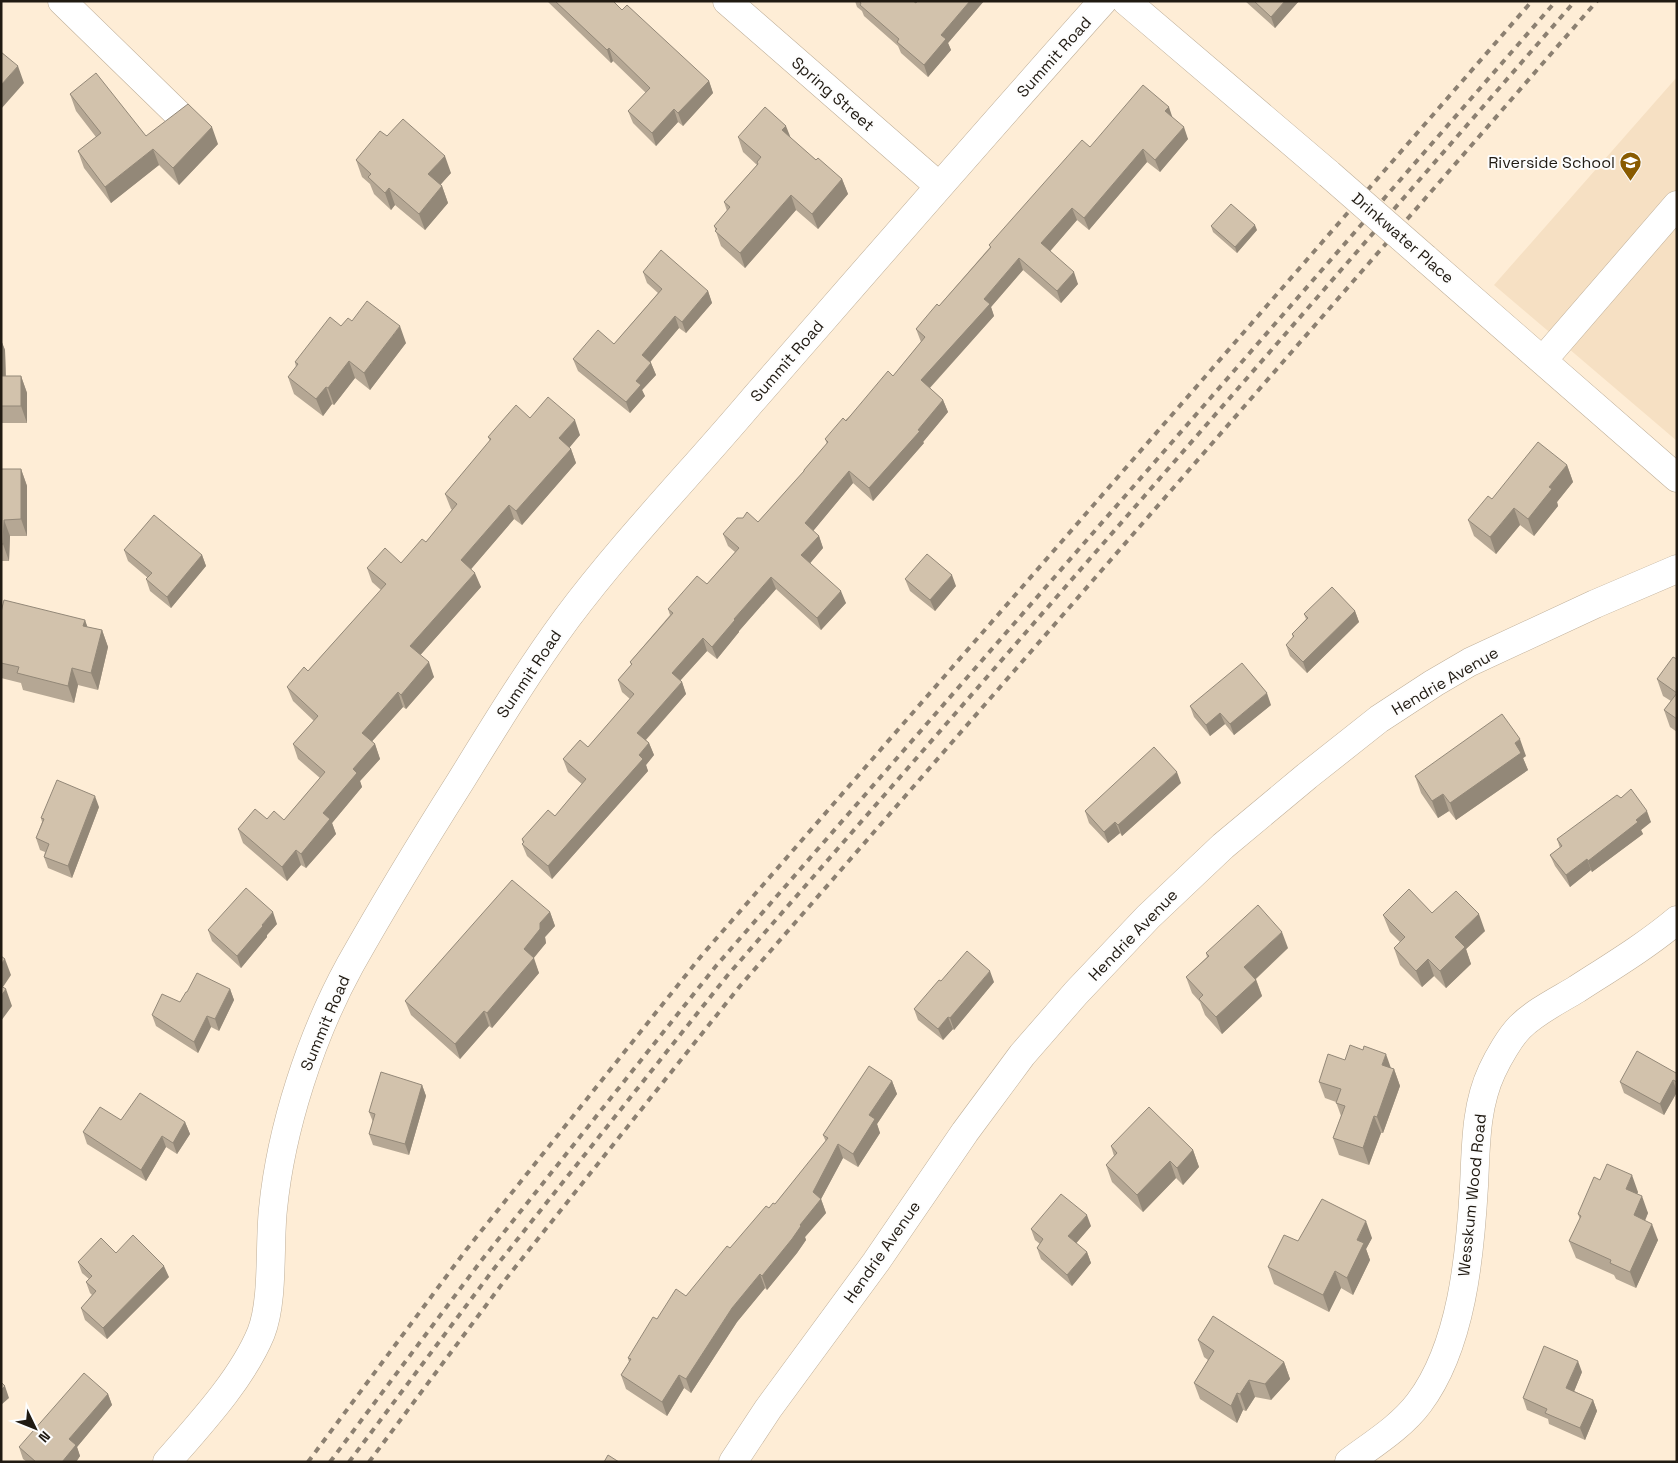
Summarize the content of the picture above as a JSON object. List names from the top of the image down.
{
  "streets": {
    "street": [
      "Summit Road",
      "Spring Street",
      "Drinkwater Place",
      "Hendrie Avenue",
      "Wesskum Wood Road"
    ]
  },
  "crossings": [
    ["Summit Road", "Spring Street"]
  ],
  "places": {
    "school or university": ["Riverside School"]
  },
  "north": "bottom right"
}
